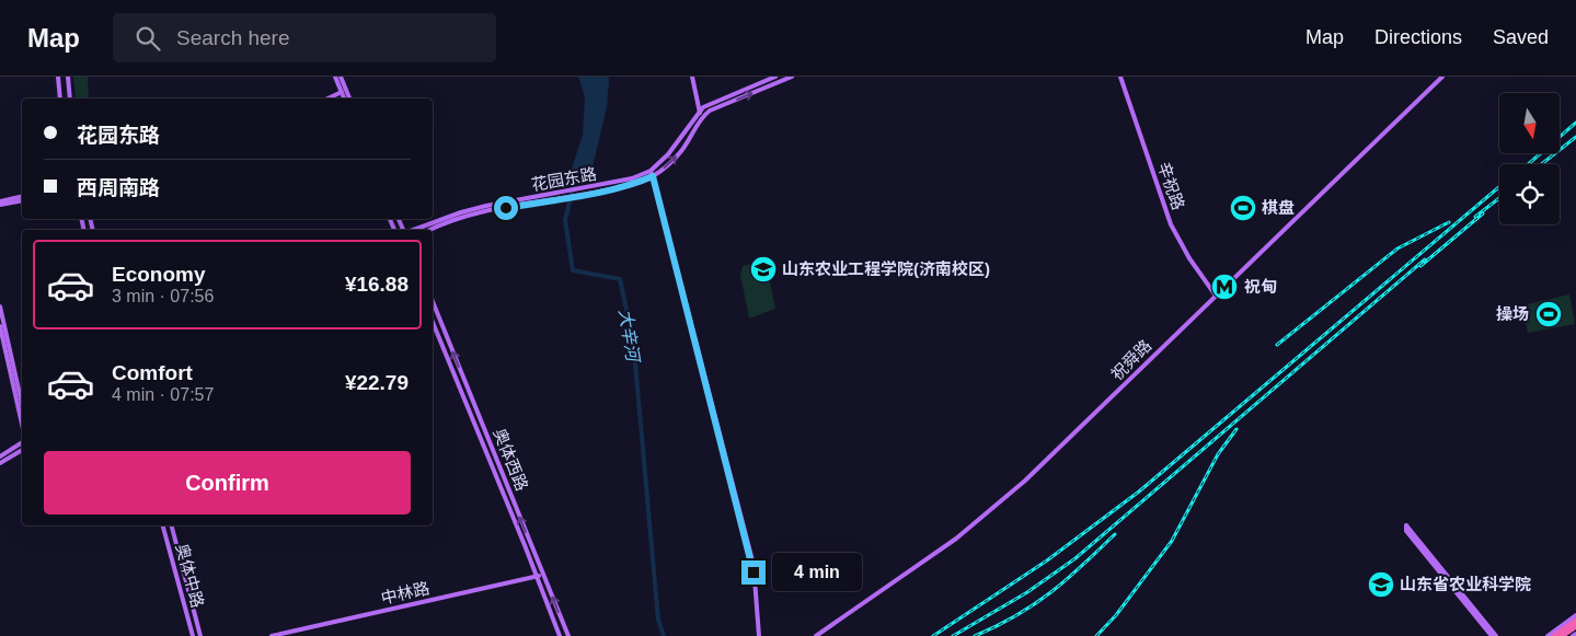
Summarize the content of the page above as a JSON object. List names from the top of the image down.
{
  "streets": {
    "main road": [
      "花园东路",
      "辛祝路",
      "祝舜路",
      "奥体西路",
      "奥体中路",
      "中林路"
    ]
  },
  "crossings": [
    ["辛祝路", "祝舜路"],
    ["奥体西路", "中林路"]
  ],
  "water": ["大辛河"],
  "places": {
    "sports": ["棋盘", "操场"],
    "school or university": ["山东农业工程学院(济南校区)", "山东省农业科学院"],
    "metro station": ["祝甸"]
  },
  "north": "bottom",
  "page": {
    "header": "Map",
    "search": "Search here",
    "nav": ["Map", "Directions", "Saved"],
    "banner": ["花园东路", "西周南路"],
    "list": [
      {
        "name": "Economy",
        "note": "3 min · 07:56",
        "value": "¥16.88"
      },
      {
        "name": "Comfort",
        "note": "4 min · 07:57",
        "value": "¥22.79"
      }
    ],
    "buttons": "Confirm",
    "bubble": "4 min"
  }
}
